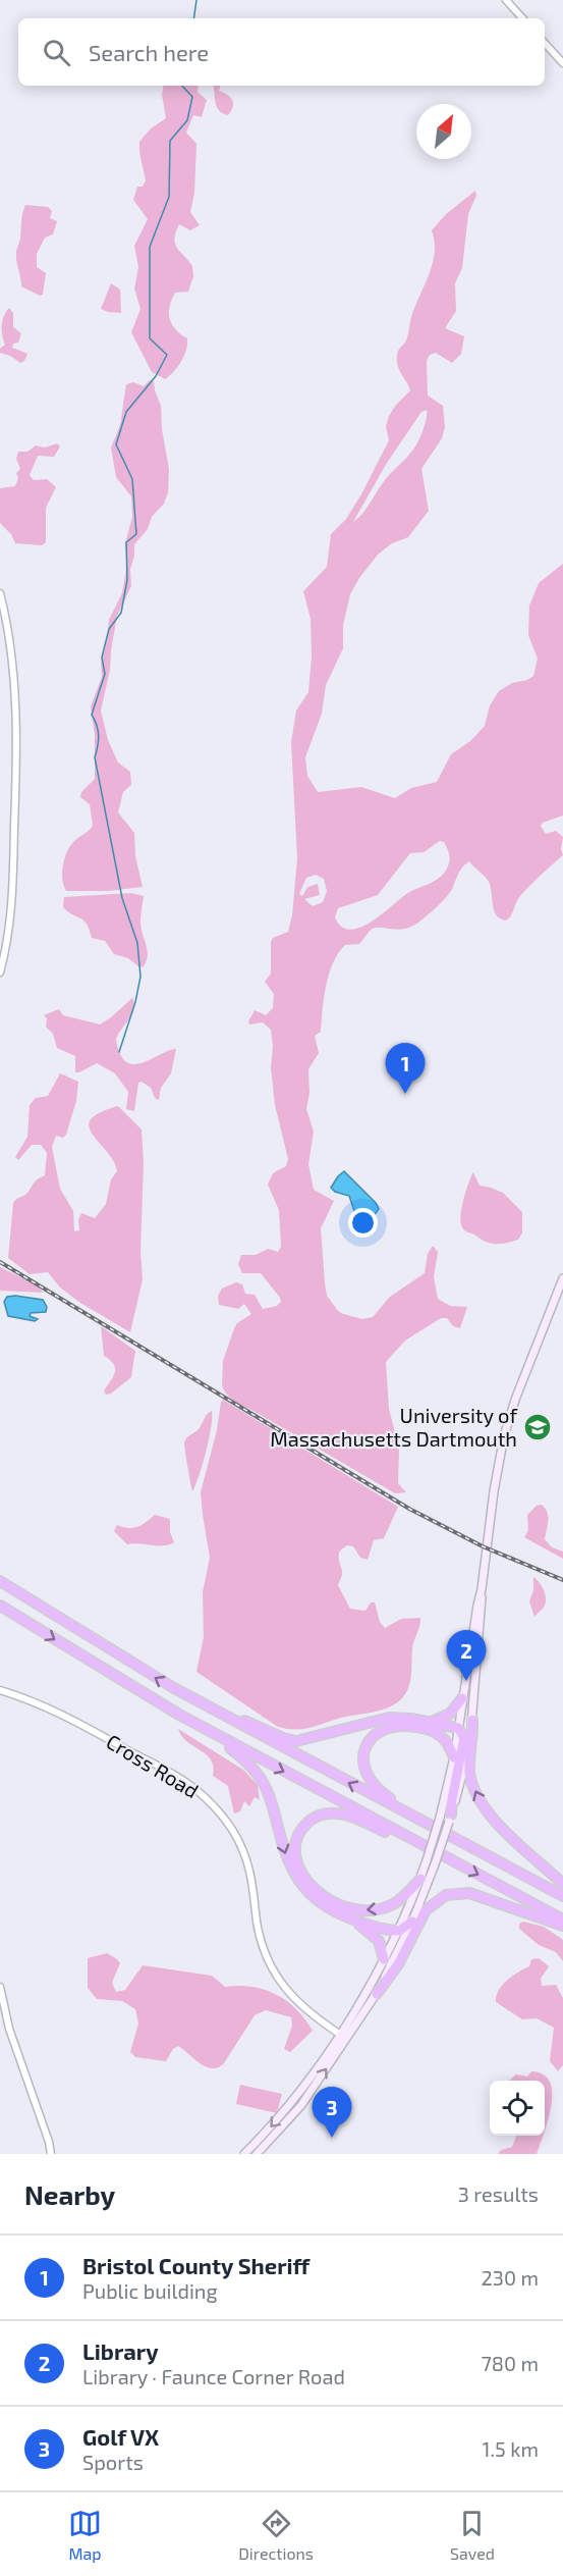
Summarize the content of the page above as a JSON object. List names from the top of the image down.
{
  "streets": {
    "street": ["Cross Road"]
  },
  "places": {
    "school or university": ["University of Massachusetts Dartmouth"]
  },
  "north": "top right",
  "page": {
    "search": "Search here",
    "pins": ["1", "2", "3"],
    "heading": ["Nearby", "3 results"],
    "list": [
      {
        "mark": "1",
        "name": "Bristol County Sheriff",
        "note": "Public building",
        "value": "230 m"
      },
      {
        "mark": "2",
        "name": "Library",
        "note": "Library · Faunce Corner Road",
        "value": "780 m"
      },
      {
        "mark": "3",
        "name": "Golf VX",
        "note": "Sports",
        "value": "1.5 km"
      }
    ],
    "nav": ["Map", "Directions", "Saved"]
  }
}
